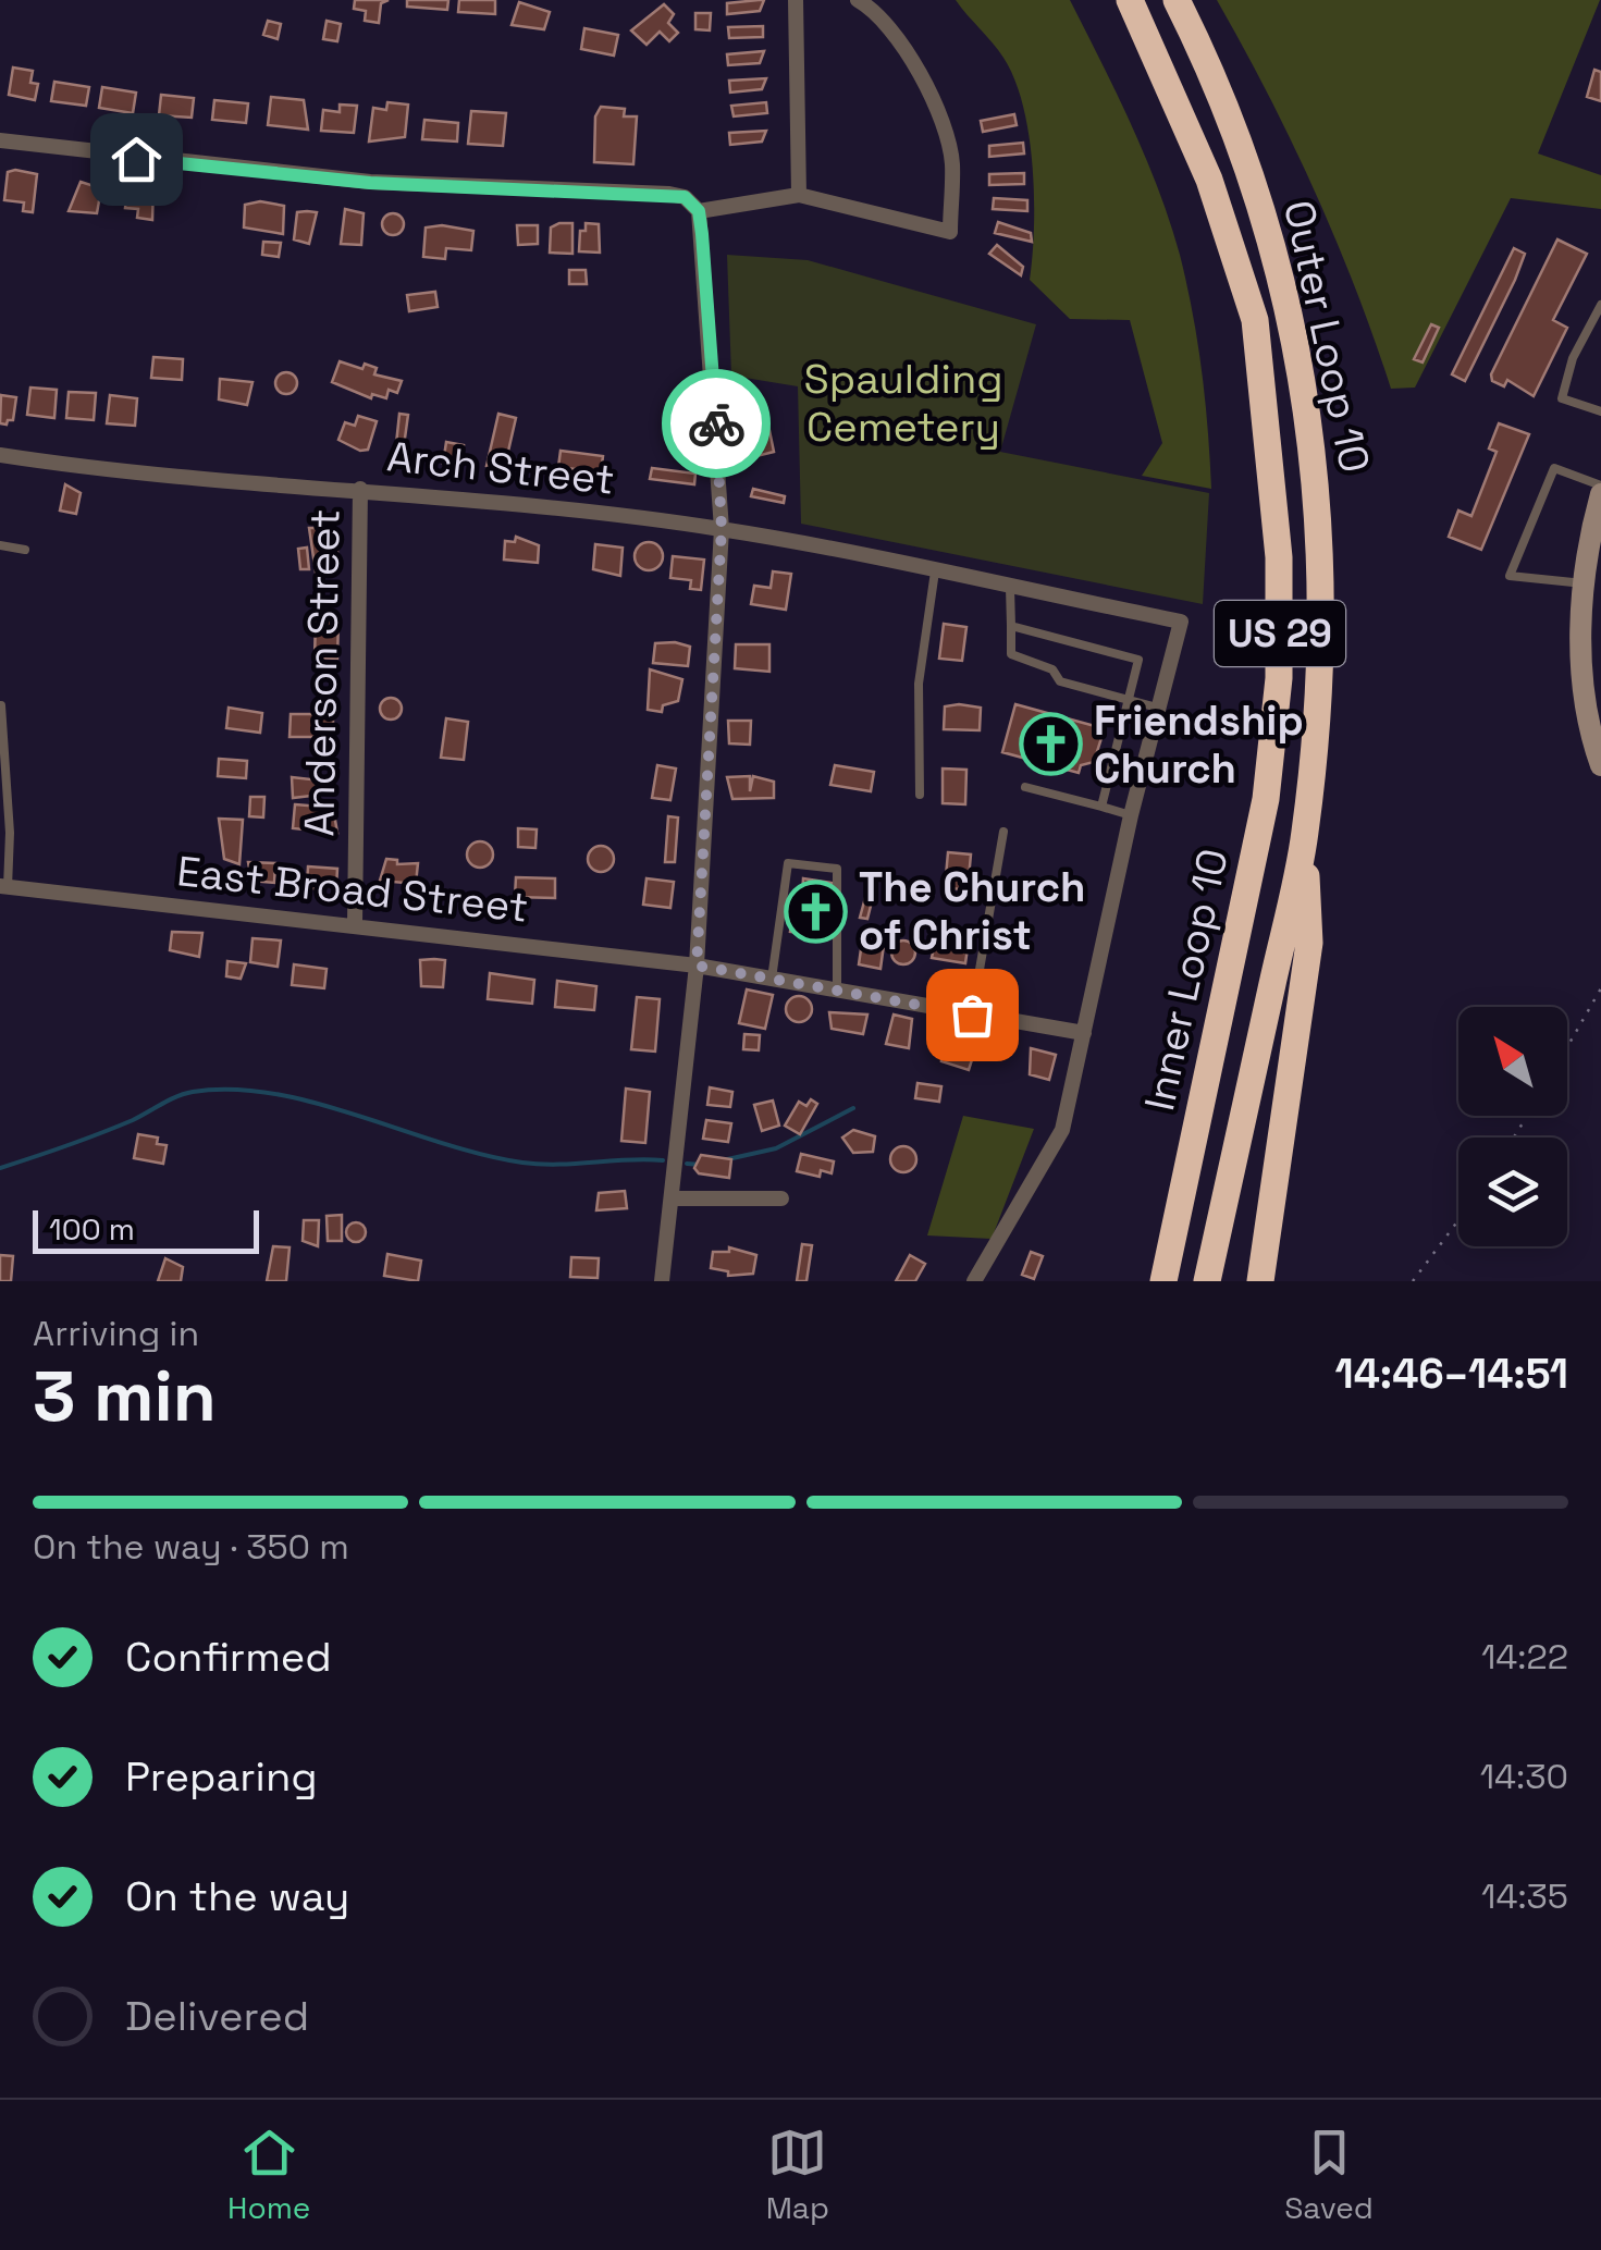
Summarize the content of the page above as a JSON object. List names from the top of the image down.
{
  "streets": {
    "highway": ["Outer Loop 10", "US 29", "Inner Loop 10"],
    "street": ["Arch Street", "Anderson Street", "East Broad Street"]
  },
  "crossings": [
    ["Arch Street", "Anderson Street"],
    ["Anderson Street", "East Broad Street"]
  ],
  "parks": ["Spaulding Cemetery"],
  "places": {
    "church": ["Friendship Church", "The Church of Christ"]
  },
  "scale_bar": "100 m",
  "north": "top left",
  "page": {
    "scale": "100 m",
    "heading": ["3 min", "Arriving in", "14:46–14:51"],
    "bar": "On the way · 350 m",
    "list": [
      ["Confirmed", "14:22"],
      ["Preparing", "14:30"],
      ["On the way", "14:35"],
      "Delivered"
    ],
    "tabs": ["Home", "Map", "Saved"]
  }
}
